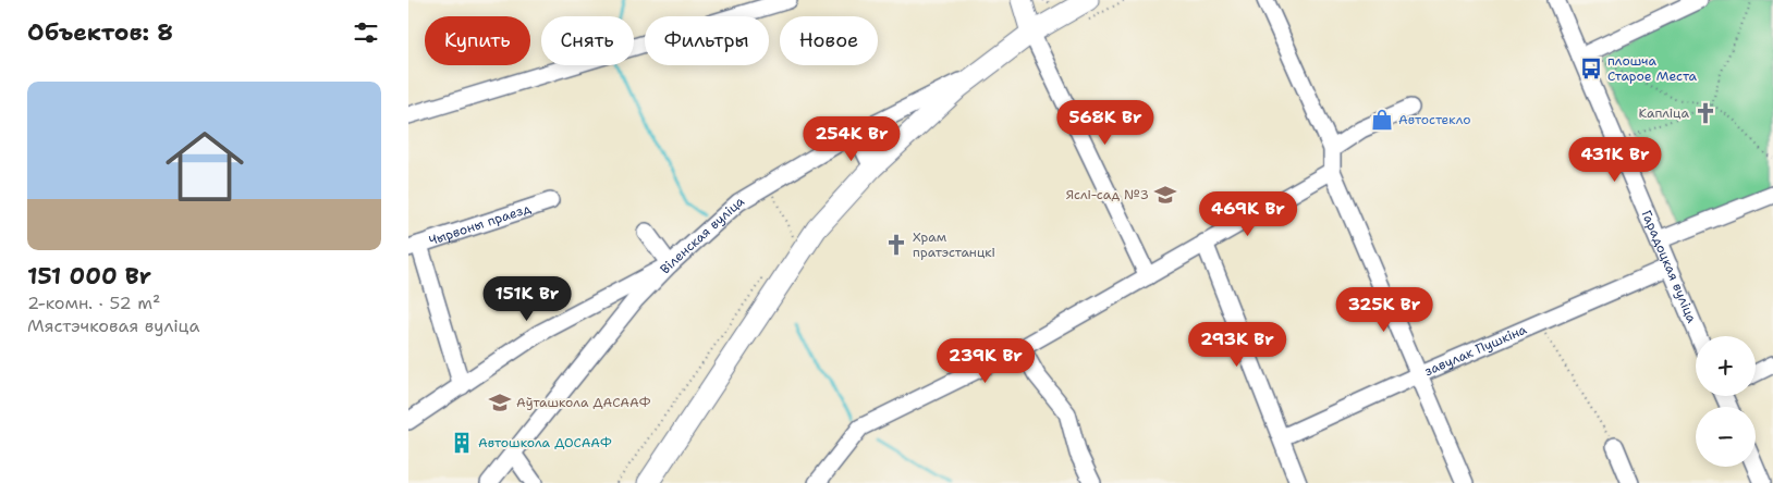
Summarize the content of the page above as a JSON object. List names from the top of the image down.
{
  "streets": {
    "main road": ["Віленская вуліца"],
    "street": ["Чырвоны праезд", "Гарадоцкая вуліца", "завулак Пушкіна"]
  },
  "crossings": [
    ["Гарадоцкая вуліца", "завулак Пушкіна"]
  ],
  "places": {
    "bus stop": ["плошча Старое Места"],
    "church": ["Капліца", "Храм пратэстанцкі"],
    "shop": ["Автостекло"],
    "school or university": ["Яслі-сад №3", "Аўташкола ДАСААФ"],
    "building": ["Автошкола ДОСААФ"]
  },
  "page": {
    "heading": "Объектов: 8",
    "chip": [
      "Купить",
      "Снять",
      "Фильтры",
      "Новое"
    ],
    "list": [
      {
        "name": "151 000 Br",
        "note": "2-комн. · 52 m² · Мястэчковая вуліца"
      }
    ],
    "price": [
      "568K Br",
      "254K Br",
      "431K Br",
      "469K Br",
      "151K Br",
      "325K Br",
      "293K Br",
      "239K Br"
    ],
    "map_buttons": ["+", "−"]
  }
}
